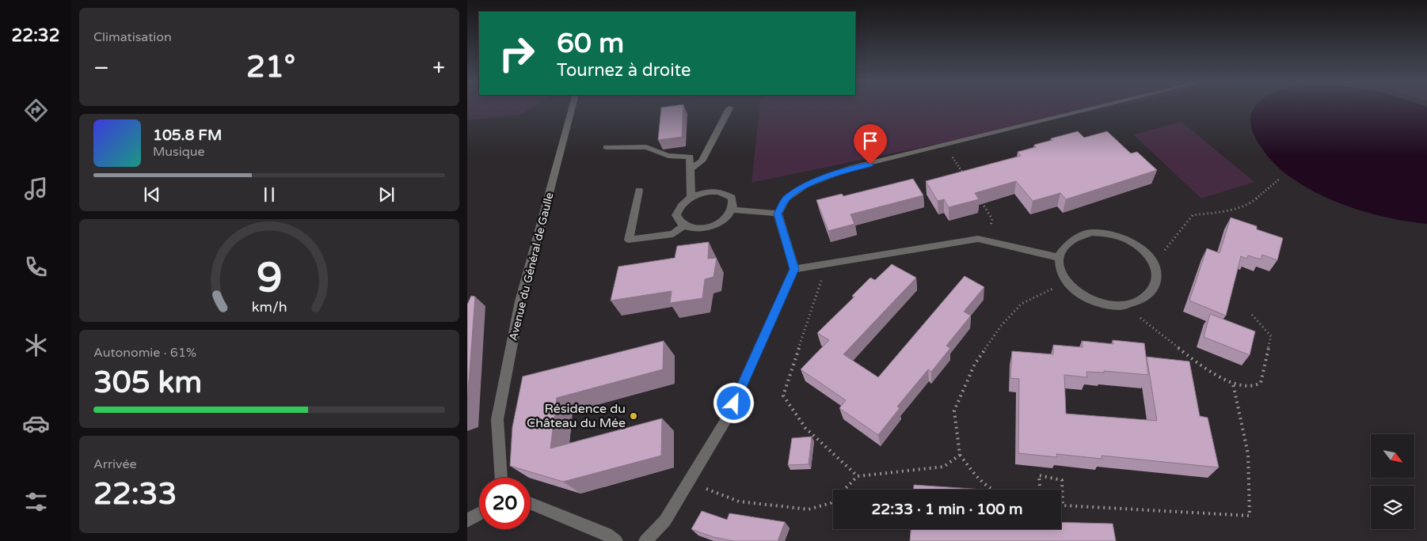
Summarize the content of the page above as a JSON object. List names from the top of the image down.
{
  "streets": {
    "street": ["Avenue du Général de Gaulle"]
  },
  "places": ["Résidence du Château du Mée"],
  "north": "bottom right",
  "page": {
    "tabs": "22:32",
    "tile": [
      "Climatisation",
      ["Autonomie · 61%", "305 km"],
      ["Arrivée", "22:33"]
    ],
    "turn": ["60 m", "Tournez à droite"],
    "heat": ["−", "21°", "+"],
    "song": ["105.8 FM", "Musique"],
    "limit": "20",
    "trip": "22:33 · 1 min · 100 m",
    "gauge": ["9", "km/h"]
  }
}
